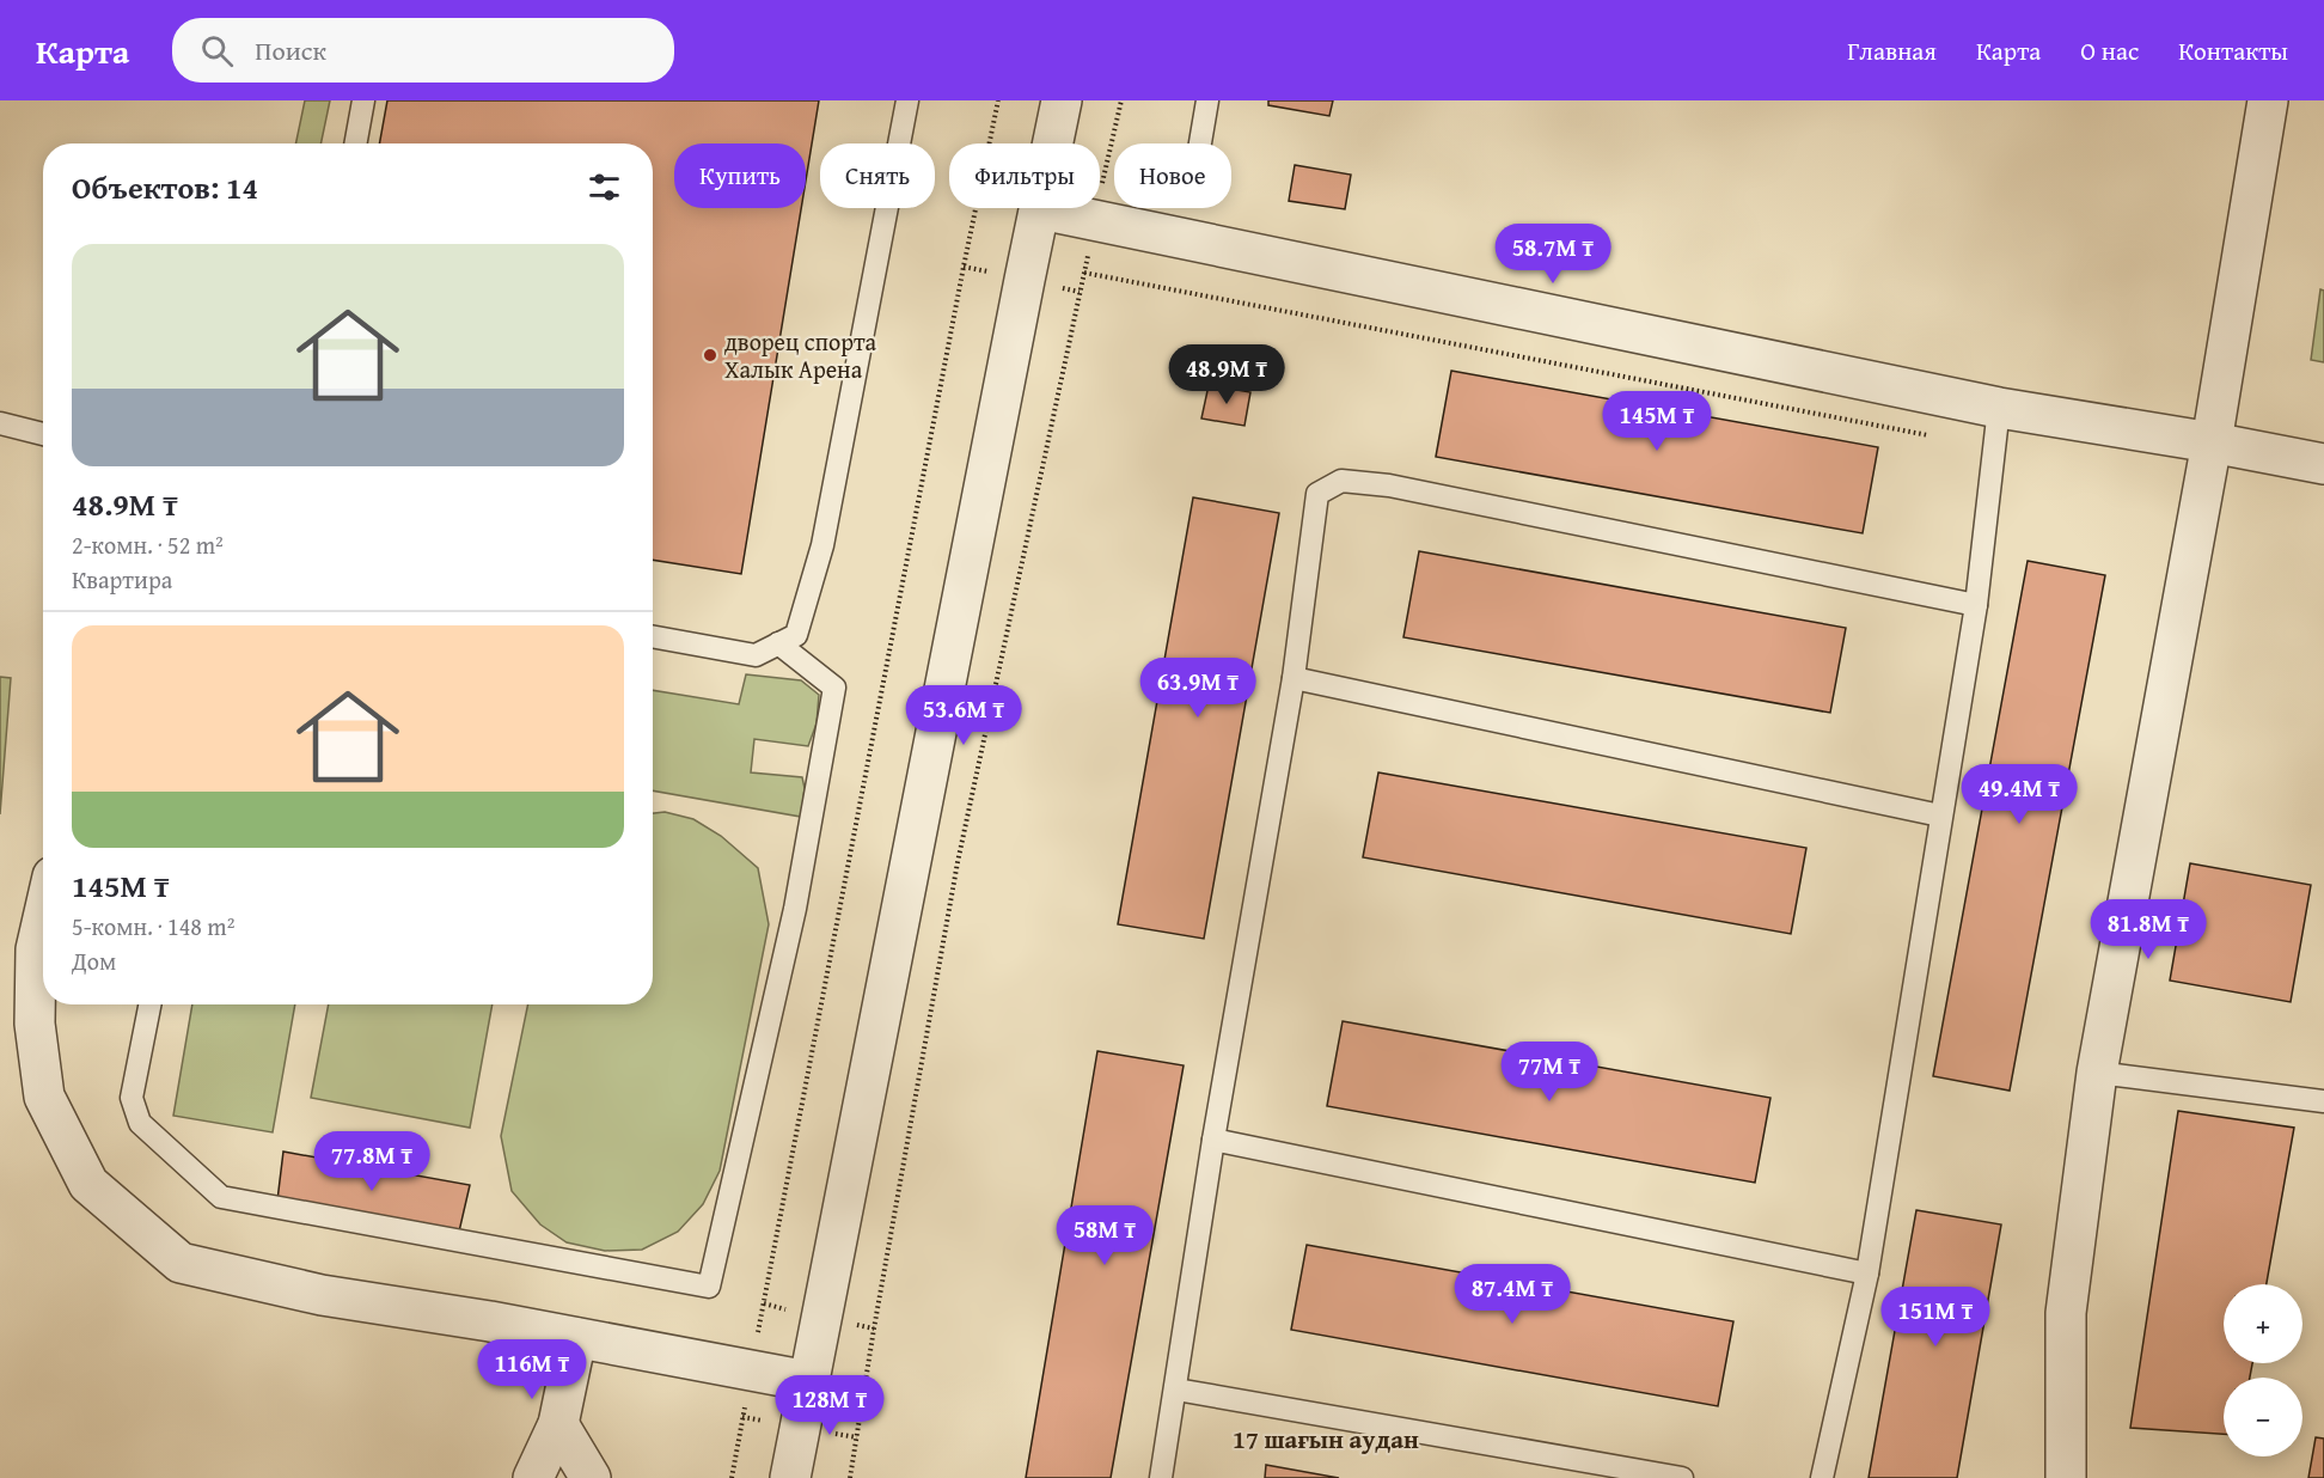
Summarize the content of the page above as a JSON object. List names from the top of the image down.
{
  "districts": ["17 шағын аудан"],
  "places": ["дворец спорта Халык Арена"],
  "page": {
    "header": "Карта",
    "search": "Поиск",
    "nav": [
      "Главная",
      "Карта",
      "О нас",
      "Контакты"
    ],
    "chip": [
      "Купить",
      "Снять",
      "Фильтры",
      "Новое"
    ],
    "heading": "Объектов: 14",
    "price": [
      "58.7M ₸",
      "48.9M ₸",
      "145M ₸",
      "63.9M ₸",
      "53.6M ₸",
      "49.4M ₸",
      "81.8M ₸",
      "77M ₸",
      "77.8M ₸",
      "58M ₸",
      "87.4M ₸",
      "151M ₸",
      "116M ₸",
      "128M ₸"
    ],
    "list": [
      {
        "name": "48.9M ₸",
        "note": "2-комн. · 52 m² · Квартира"
      },
      {
        "name": "145M ₸",
        "note": "5-комн. · 148 m² · Дом"
      }
    ],
    "map_buttons": ["+", "−"]
  }
}
